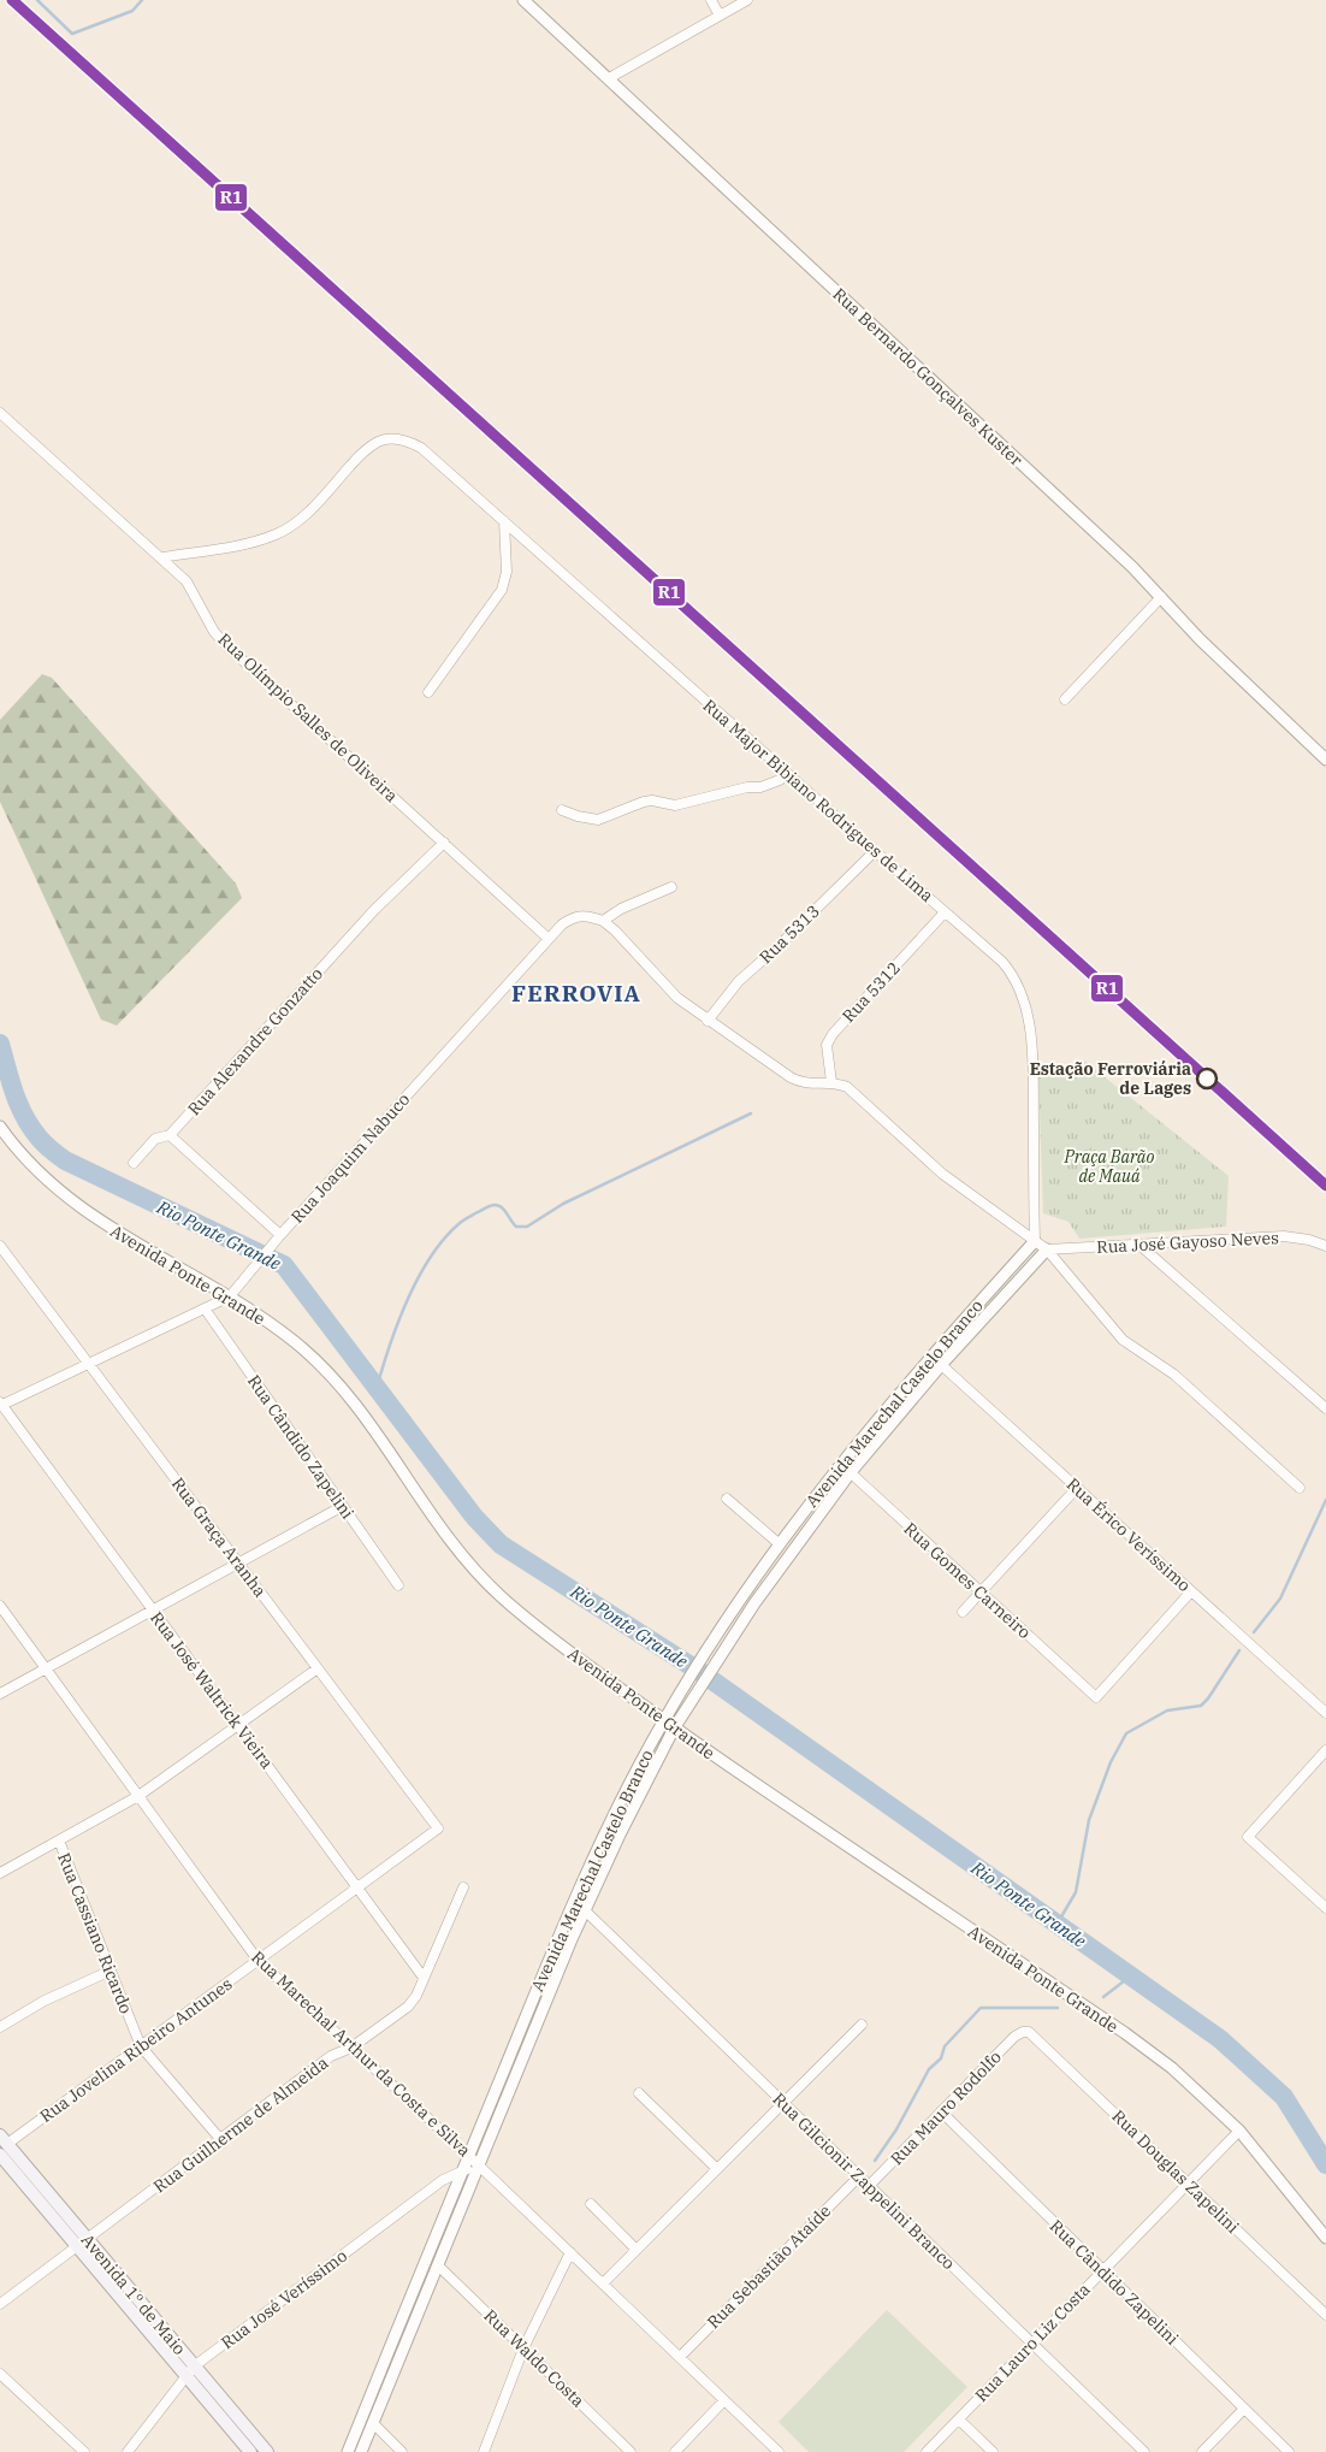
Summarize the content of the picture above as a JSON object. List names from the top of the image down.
{
  "streets": {
    "main road": ["Avenida 1º de Maio"],
    "street": [
      "Rua Bernardo Gonçalves Kuster",
      "Rua Olímpio Salles de Oliveira",
      "Rua Major Bibiano Rodrigues de Lima",
      "Rua 5313",
      "Rua 5312",
      "Rua Alexandre Gonzatto",
      "Rua Joaquim Nabuco",
      "Rua José Gayoso Neves",
      "Avenida Ponte Grande",
      "Avenida Marechal Castelo Branco",
      "Rua Cândido Zapelini",
      "Rua Érico Veríssimo",
      "Rua Graça Aranha",
      "Rua Gomes Carneiro",
      "Rua José Waltrick Vieira",
      "Rua Cassiano Ricardo",
      "Rua Jovelina Ribeiro Antunes",
      "Rua Marechal Arthur da Costa e Silva",
      "Rua Mauro Rodolfo",
      "Rua Guilherme de Almeida",
      "Rua Douglas Zapelini",
      "Rua Gilcionir Zappelini Branco",
      "Rua Sebastião Ataíde",
      "Rua José Veríssimo",
      "Rua Lauro Liz Costa",
      "Rua Waldo Costa"
    ]
  },
  "crossings": [
    ["Rua Olímpio Salles de Oliveira", "Rua Major Bibiano Rodrigues de Lima"],
    ["Rua Olímpio Salles de Oliveira", "Rua Alexandre Gonzatto"],
    ["Rua Olímpio Salles de Oliveira", "Rua Joaquim Nabuco"],
    ["Rua Major Bibiano Rodrigues de Lima", "Rua 5313"],
    ["Rua Major Bibiano Rodrigues de Lima", "Rua 5312"],
    ["Rua Major Bibiano Rodrigues de Lima", "Avenida Marechal Castelo Branco"],
    ["Rua Joaquim Nabuco", "Avenida Ponte Grande"],
    ["Rua Joaquim Nabuco", "Rua Cândido Zapelini"],
    ["Rua Joaquim Nabuco", "Rua Graça Aranha"],
    ["Rua Joaquim Nabuco", "Rua José Waltrick Vieira"],
    ["Rua José Gayoso Neves", "Avenida Marechal Castelo Branco"],
    ["Avenida Ponte Grande", "Avenida Marechal Castelo Branco"],
    ["Avenida Ponte Grande", "Rua Lauro Liz Costa"],
    ["Avenida Marechal Castelo Branco", "Rua Érico Veríssimo"],
    ["Avenida Marechal Castelo Branco", "Rua Gomes Carneiro"],
    ["Avenida Marechal Castelo Branco", "Rua Marechal Arthur da Costa e Silva"],
    ["Avenida Marechal Castelo Branco", "Rua Gilcionir Zappelini Branco"],
    ["Avenida Marechal Castelo Branco", "Rua José Veríssimo"],
    ["Avenida Marechal Castelo Branco", "Rua Waldo Costa"],
    ["Rua Cândido Zapelini", "Rua Mauro Rodolfo"],
    ["Rua Cândido Zapelini", "Rua Lauro Liz Costa"],
    ["Rua Érico Veríssimo", "Rua Gomes Carneiro"],
    ["Rua Graça Aranha", "Rua Jovelina Ribeiro Antunes"],
    ["Rua José Waltrick Vieira", "Rua Jovelina Ribeiro Antunes"],
    ["Rua José Waltrick Vieira", "Rua Guilherme de Almeida"],
    ["Rua Cassiano Ricardo", "Rua Jovelina Ribeiro Antunes"],
    ["Rua Cassiano Ricardo", "Rua Guilherme de Almeida"],
    ["Rua Jovelina Ribeiro Antunes", "Rua Marechal Arthur da Costa e Silva"],
    ["Rua Jovelina Ribeiro Antunes", "Avenida 1º de Maio"],
    ["Rua Marechal Arthur da Costa e Silva", "Rua Guilherme de Almeida"],
    ["Rua Marechal Arthur da Costa e Silva", "Rua Sebastião Ataíde"],
    ["Rua Marechal Arthur da Costa e Silva", "Rua José Veríssimo"],
    ["Rua Mauro Rodolfo", "Rua Douglas Zapelini"],
    ["Rua Mauro Rodolfo", "Rua Gilcionir Zappelini Branco"],
    ["Rua Guilherme de Almeida", "Avenida 1º de Maio"],
    ["Rua Douglas Zapelini", "Rua Lauro Liz Costa"],
    ["Rua Gilcionir Zappelini Branco", "Rua Sebastião Ataíde"],
    ["Rua Gilcionir Zappelini Branco", "Rua Lauro Liz Costa"],
    ["Avenida 1º de Maio", "Rua José Veríssimo"]
  ],
  "districts": ["FERROVIA"],
  "water": ["Rio Ponte Grande"],
  "parks": ["Praça Barão de Mauá"],
  "places": ["Estação Ferroviária de Lages"],
  "lines": ["transit line R1"]
}
